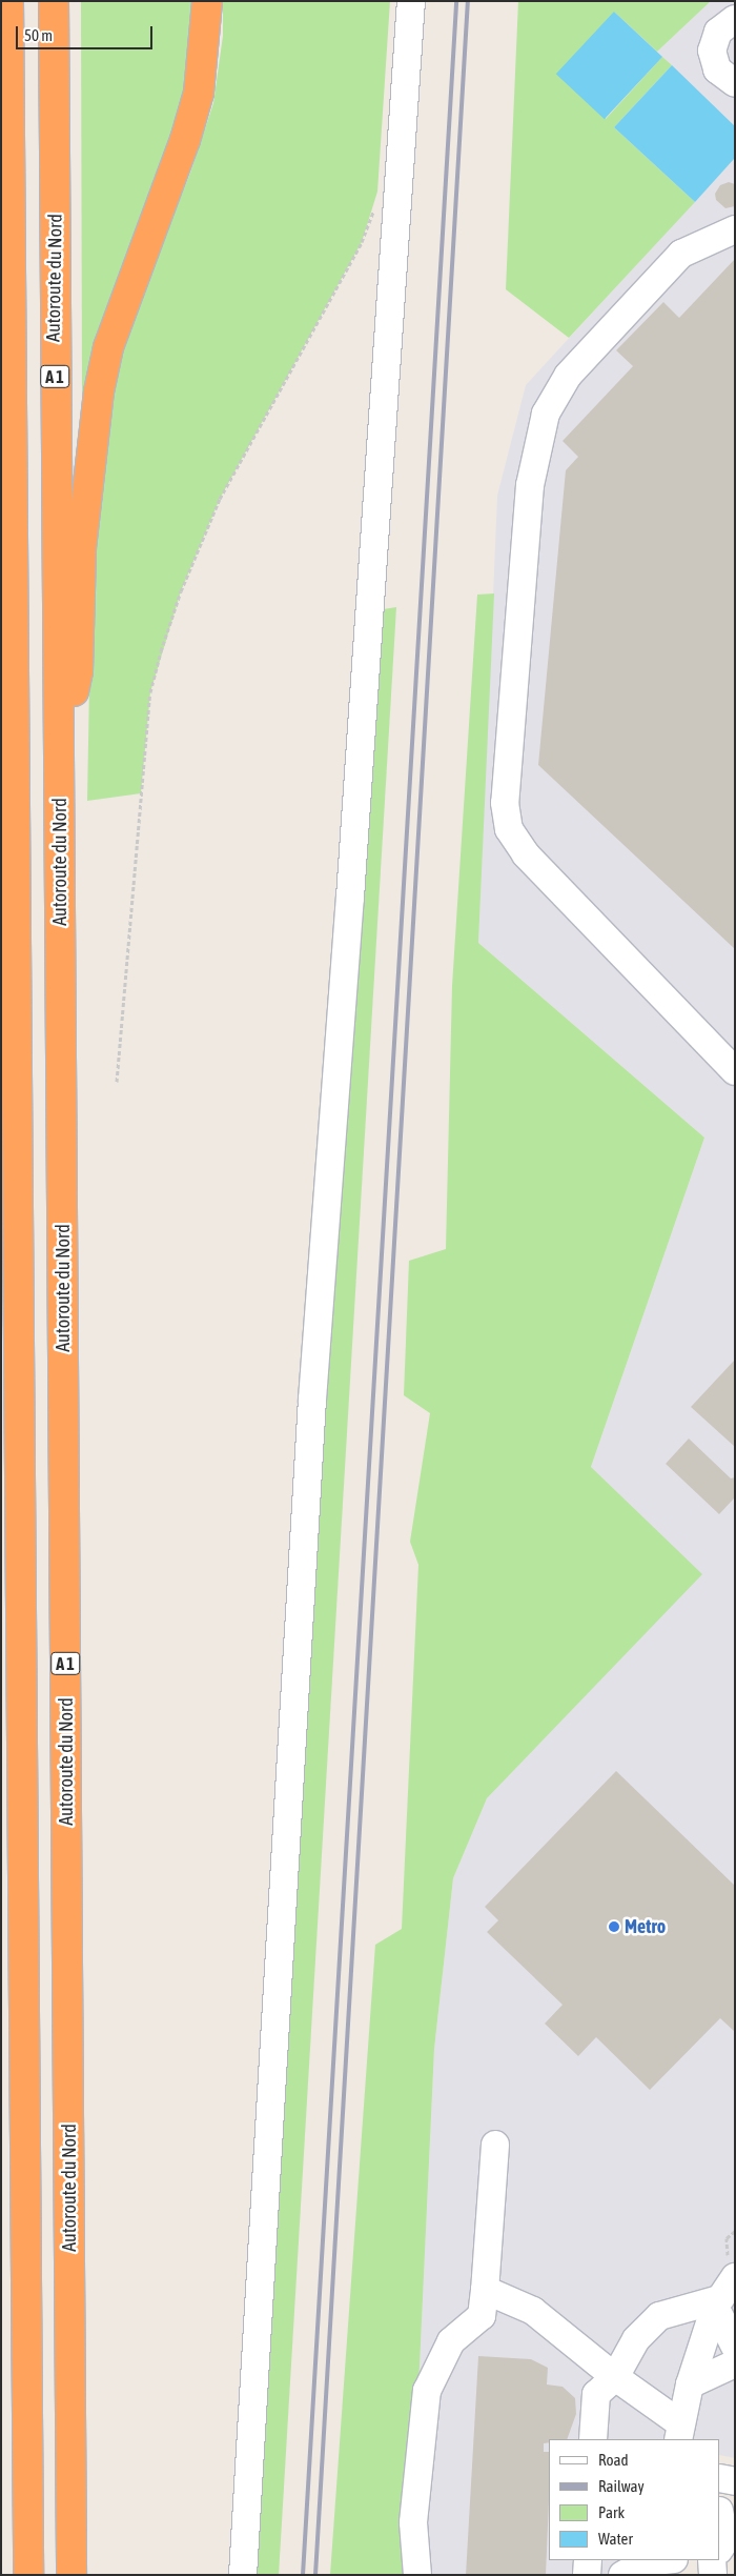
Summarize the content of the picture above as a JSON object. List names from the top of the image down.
{
  "streets": {
    "highway": ["Autoroute du Nord", "A 1"]
  },
  "places": ["Metro"],
  "legend": [
    "Road",
    "Railway",
    "Park",
    "Water"
  ],
  "scale_bar": "50 m"
}
